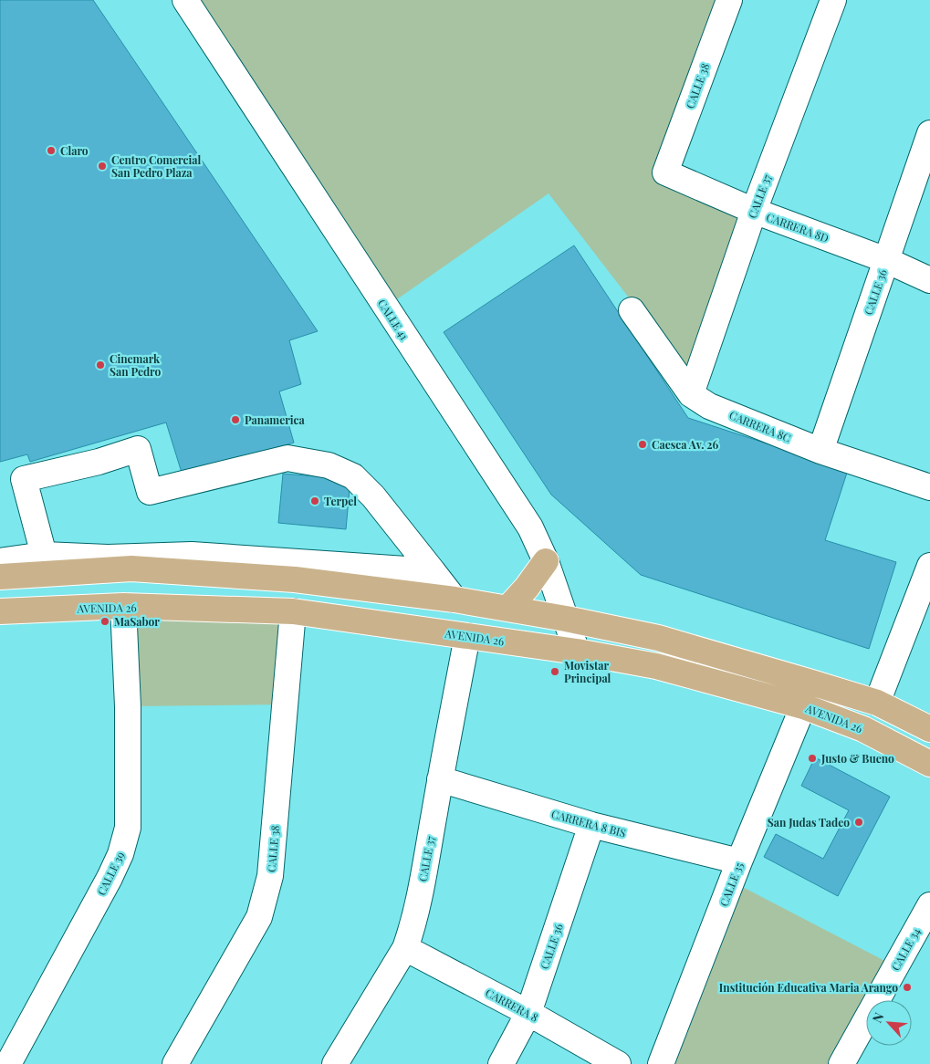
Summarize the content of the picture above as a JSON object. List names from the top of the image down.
{
  "streets": {
    "main road": ["AVENIDA 26"],
    "street": [
      "CALLE 38",
      "CALLE 37",
      "CARRERA 8D",
      "CALLE 36",
      "CALLE 41",
      "CARRERA 8C",
      "CARRERA 8 BIS",
      "CALLE 39",
      "CALLE 35",
      "CALLE 34",
      "CARRERA 8"
    ]
  },
  "crossings": [
    ["CALLE 38", "CARRERA 8D"],
    ["CALLE 38", "AVENIDA 26"],
    ["CALLE 37", "CARRERA 8D"],
    ["CALLE 37", "CARRERA 8C"],
    ["CALLE 37", "AVENIDA 26"],
    ["CALLE 37", "CARRERA 8 BIS"],
    ["CALLE 37", "CARRERA 8"],
    ["CARRERA 8D", "CALLE 36"],
    ["CALLE 36", "CARRERA 8C"],
    ["CALLE 36", "CARRERA 8 BIS"],
    ["CALLE 36", "CARRERA 8"],
    ["CALLE 41", "AVENIDA 26"],
    ["AVENIDA 26", "CALLE 39"],
    ["AVENIDA 26", "CALLE 35"],
    ["CARRERA 8 BIS", "CALLE 35"]
  ],
  "places": [
    "Claro",
    "Centro Comercial San Pedro Plaza",
    "Cinemark San Pedro",
    "Panamerica",
    "Caesca Av. 26",
    "Terpel",
    "MaSabor",
    "Movistar Principal",
    "Justo & Bueno",
    "San Judas Tadeo",
    "Institución Educativa Maria Arango"
  ],
  "north": "top left"
}
